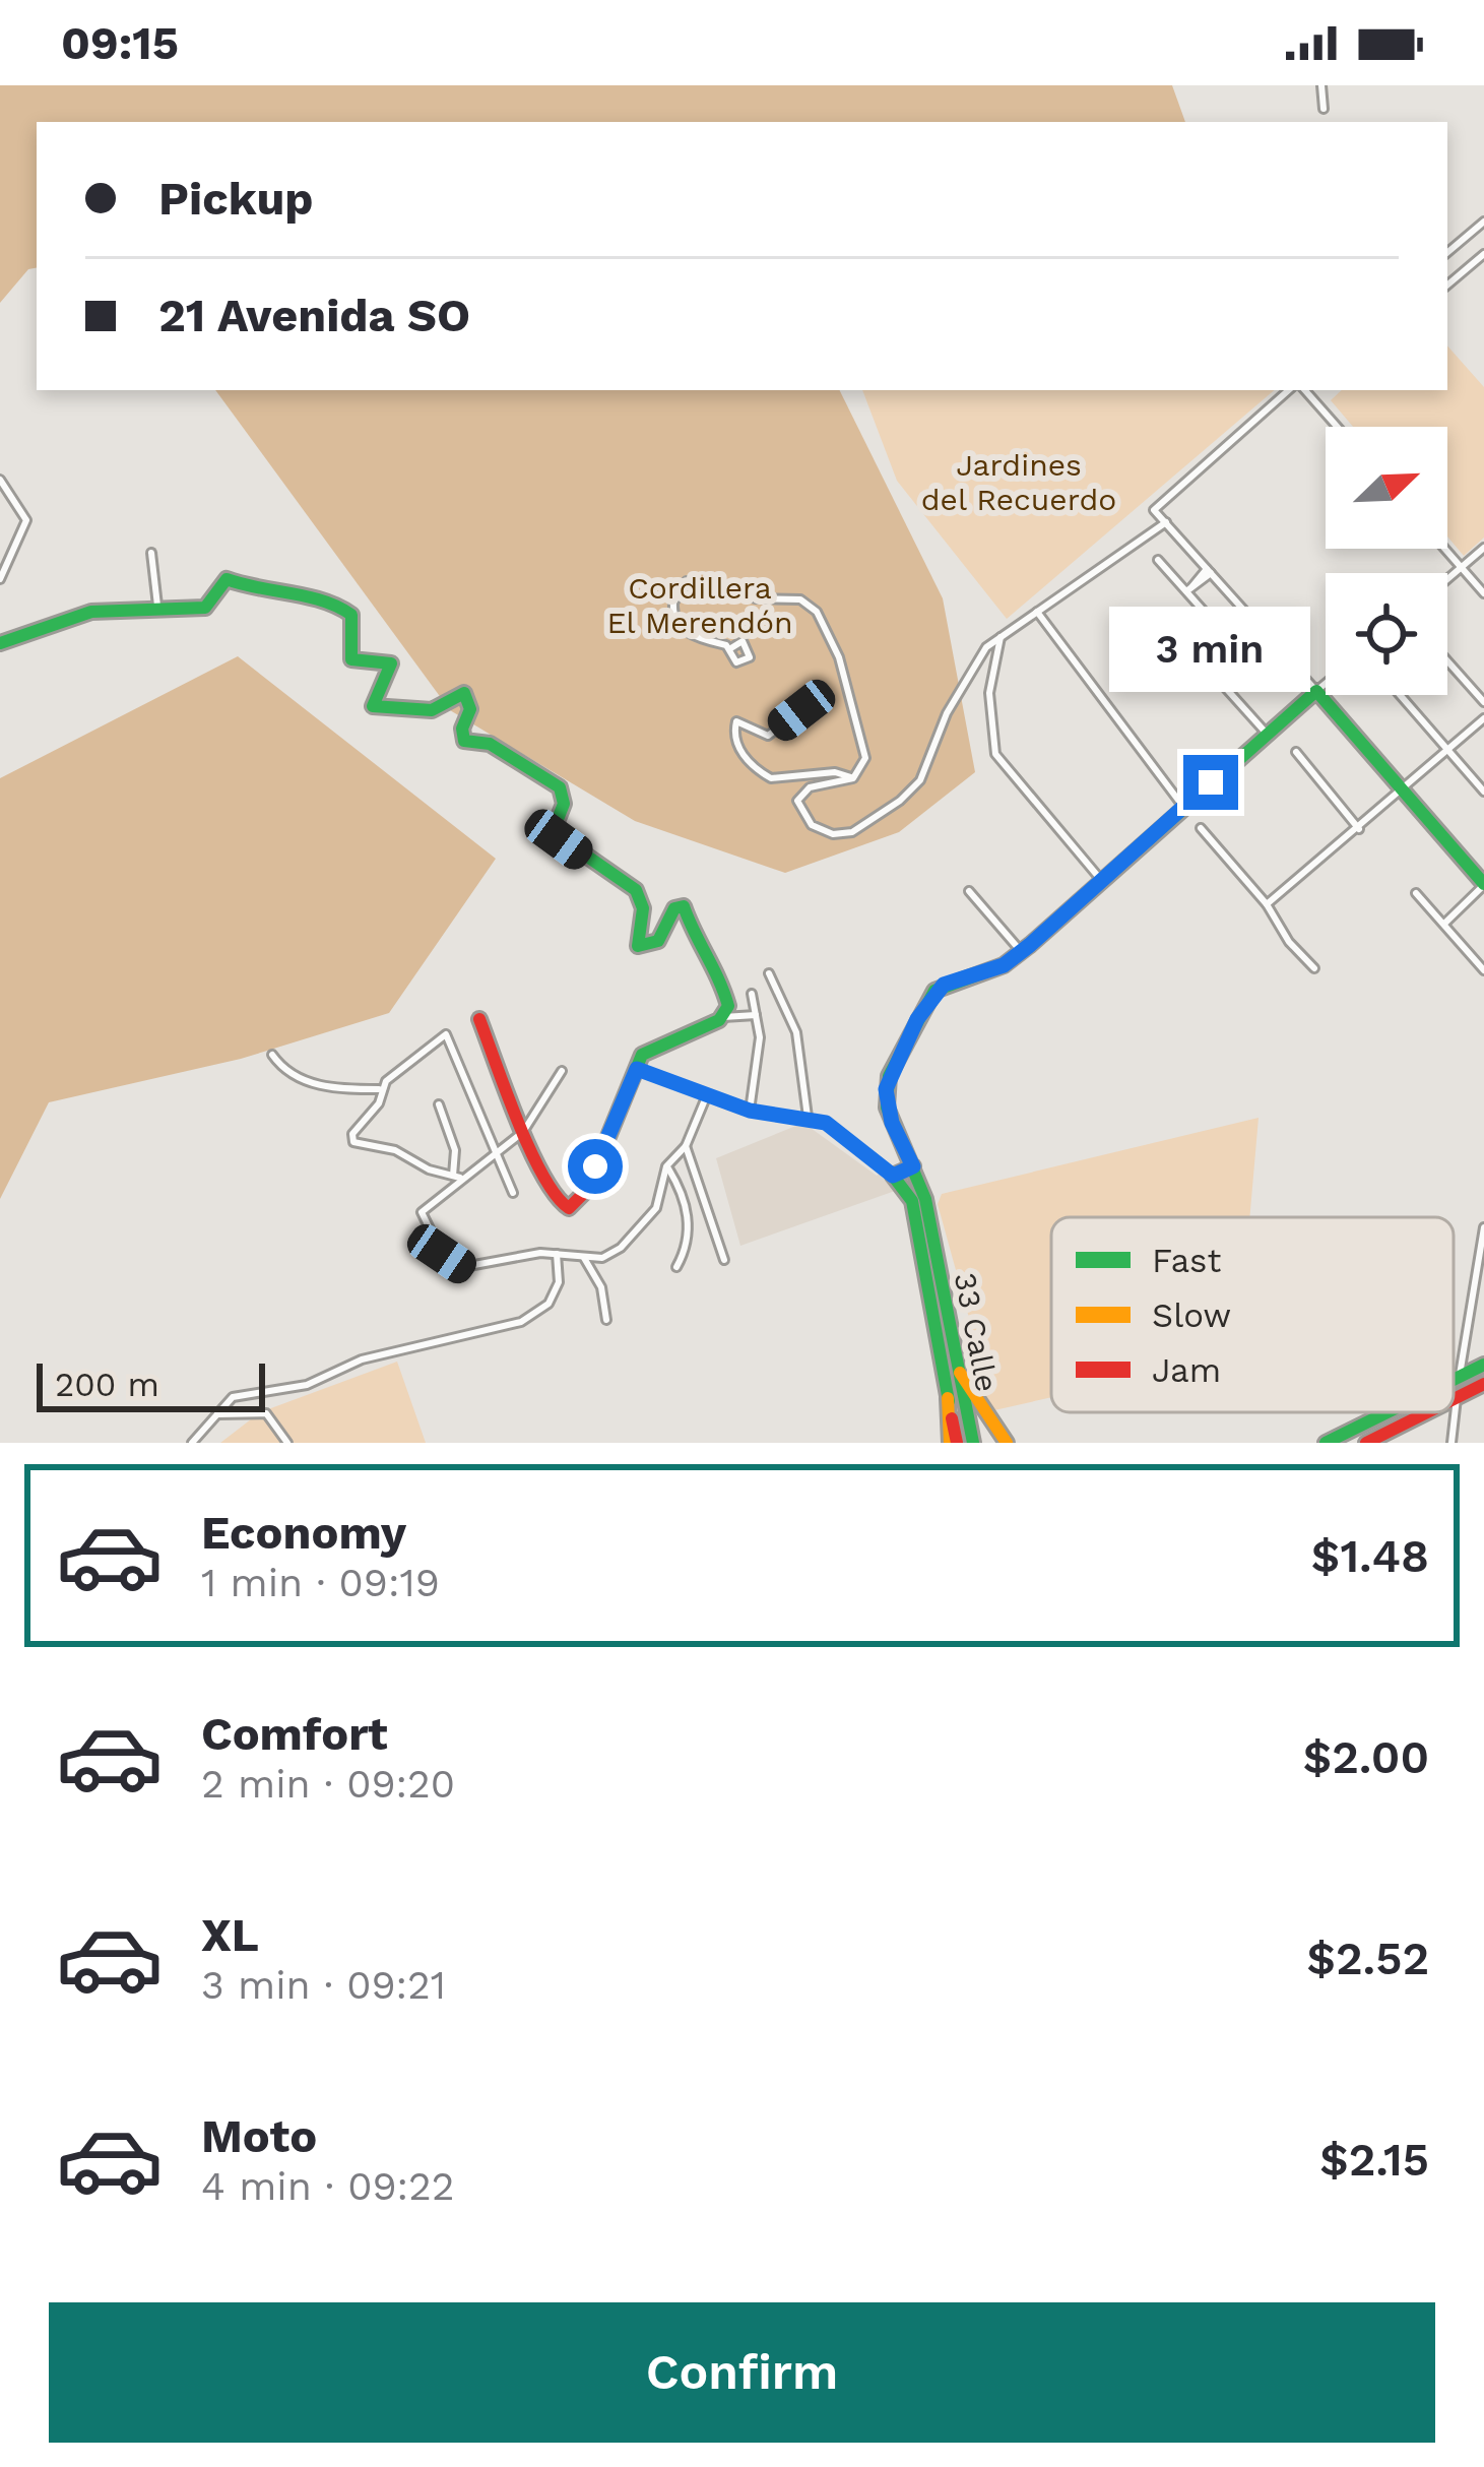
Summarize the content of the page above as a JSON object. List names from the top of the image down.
{
  "streets": {
    "main road": ["33 Calle"]
  },
  "parks": ["Jardines del Recuerdo", "Cordillera El Merendón"],
  "legend": ["Fast", "Slow", "Jam"],
  "scale_bar": "200 m",
  "north": "top right",
  "page": {
    "status": "09:15",
    "banner": ["Pickup", "21 Avenida SO"],
    "bubble": "3 min",
    "scale": "200 m",
    "list": [
      {
        "name": "Economy",
        "note": "1 min · 09:19",
        "value": "$1.48"
      },
      {
        "name": "Comfort",
        "note": "2 min · 09:20",
        "value": "$2.00"
      },
      {
        "name": "XL",
        "note": "3 min · 09:21",
        "value": "$2.52"
      },
      {
        "name": "Moto",
        "note": "4 min · 09:22",
        "value": "$2.15"
      }
    ],
    "buttons": "Confirm"
  }
}
